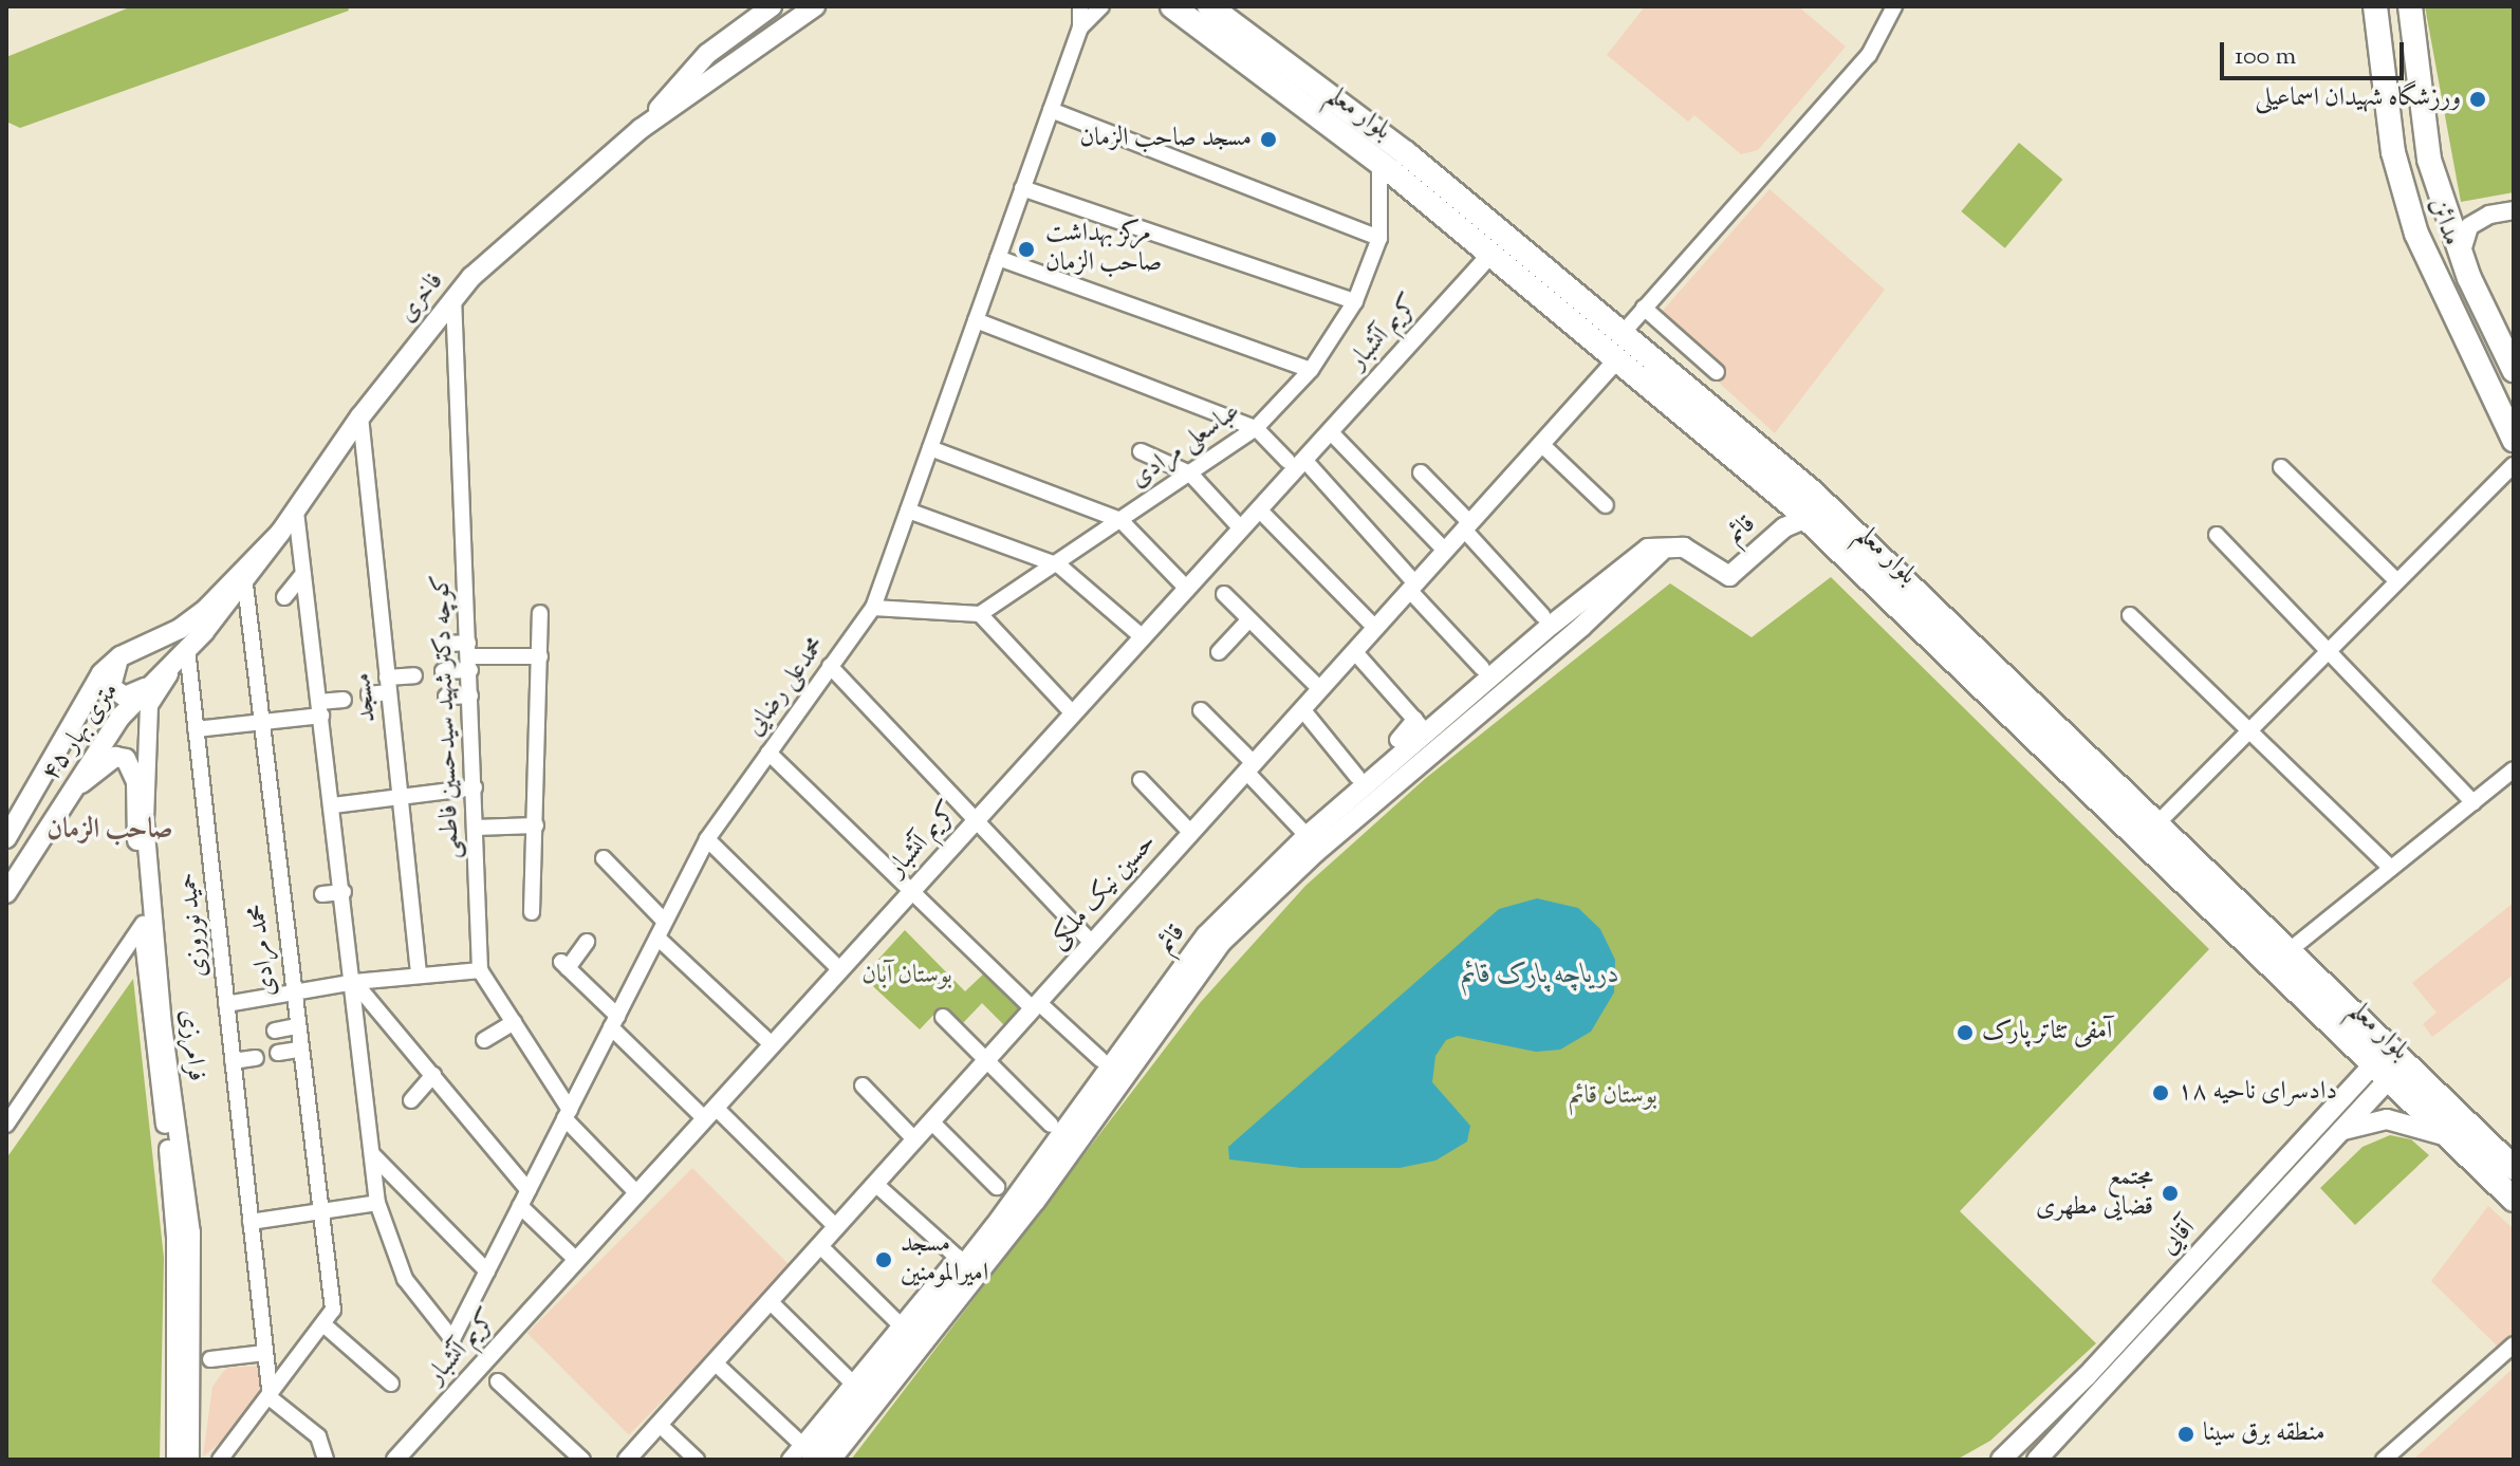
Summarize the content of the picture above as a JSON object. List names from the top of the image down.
{
  "streets": {
    "main road": [
      "بلوار معلم",
      "مدائن",
      "فاخری",
      "قائم",
      "۴۵ متری بهار",
      "آقایی"
    ],
    "street": [
      "کریم آتشبار",
      "عباسعلی مرادی",
      "محمدعلی رضایی",
      "مسجد",
      "کوچه دکتر شهید سیدحسین فاطمی",
      "حسین نیک ملکی",
      "حمید نوروزی",
      "محمد مرادی",
      "فرامرزی"
    ]
  },
  "crossings": [
    ["بلوار معلم", "کریم آتشبار"],
    ["بلوار معلم", "عباسعلی مرادی"],
    ["بلوار معلم", "قائم"],
    ["بلوار معلم", "حسین نیک ملکی"],
    ["بلوار معلم", "آقایی"],
    ["فاخری", "مسجد"],
    ["فاخری", "کوچه دکتر شهید سیدحسین فاطمی"],
    ["فاخری", "۴۵ متری بهار"],
    ["فاخری", "حمید نوروزی"],
    ["فاخری", "محمد مرادی"],
    ["فاخری", "فرامرزی"],
    ["حمید نوروزی", "فرامرزی"]
  ],
  "districts": ["صاحب الزمان"],
  "water": ["دریاچه پارک قائم"],
  "parks": ["بوستان آبان", "بوستان قائم"],
  "places": [
    "ورزشگاه شهیدان اسماعیلی",
    "مسجد صاحب الزمان",
    "مرکز بهداشت صاحب الزمان",
    "آمفی تئاتر پارک",
    "دادسرای ناحیه ۱۸",
    "مجتمع قضایی مطهری",
    "مسجد امیرالمومنین",
    "منطقه برق سینا"
  ],
  "scale_bar": "100 m"
}
